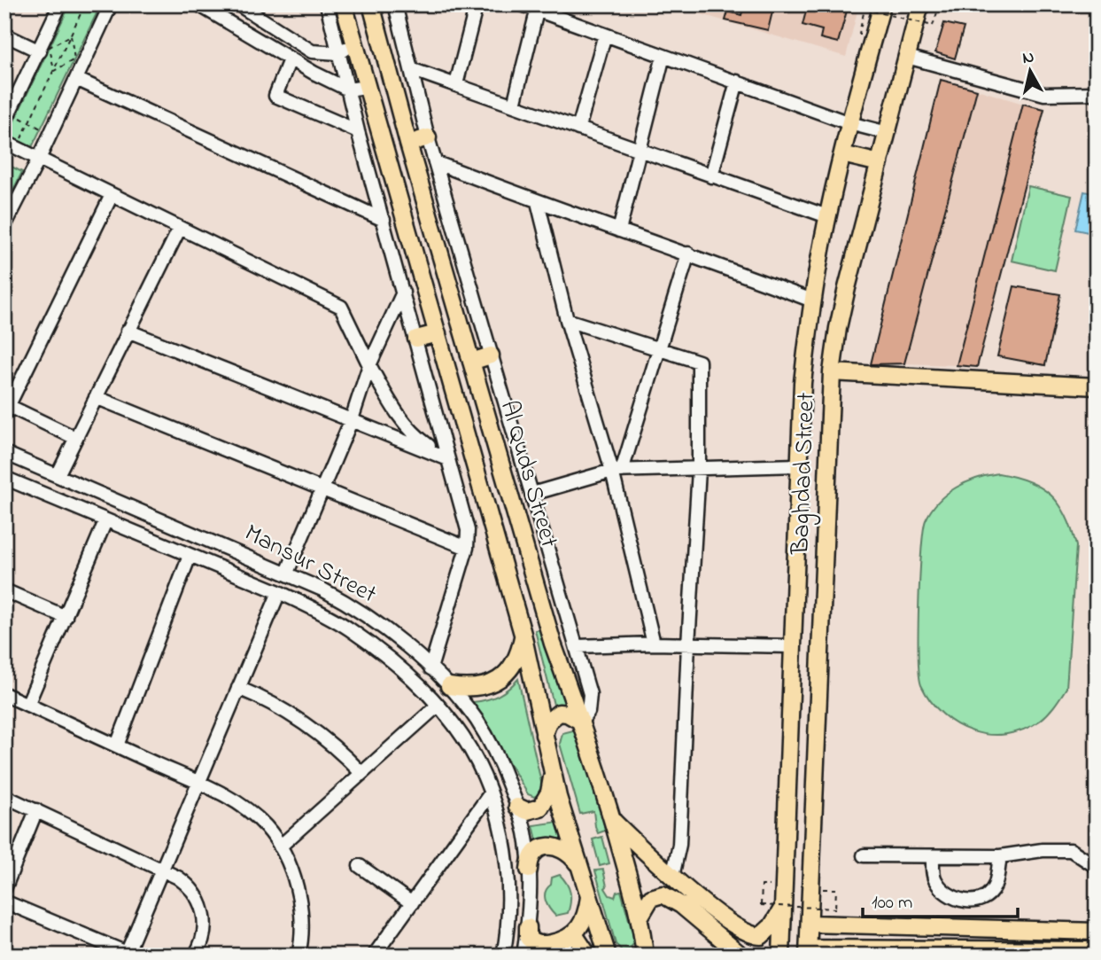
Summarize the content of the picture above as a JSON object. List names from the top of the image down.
{
  "streets": {
    "main road": ["Baghdad Street", "Al Quds Street"],
    "street": ["Mansur Street"]
  },
  "crossings": [
    ["Al Quds Street", "Mansur Street"]
  ],
  "scale_bar": "100 m",
  "north": "top"
}
